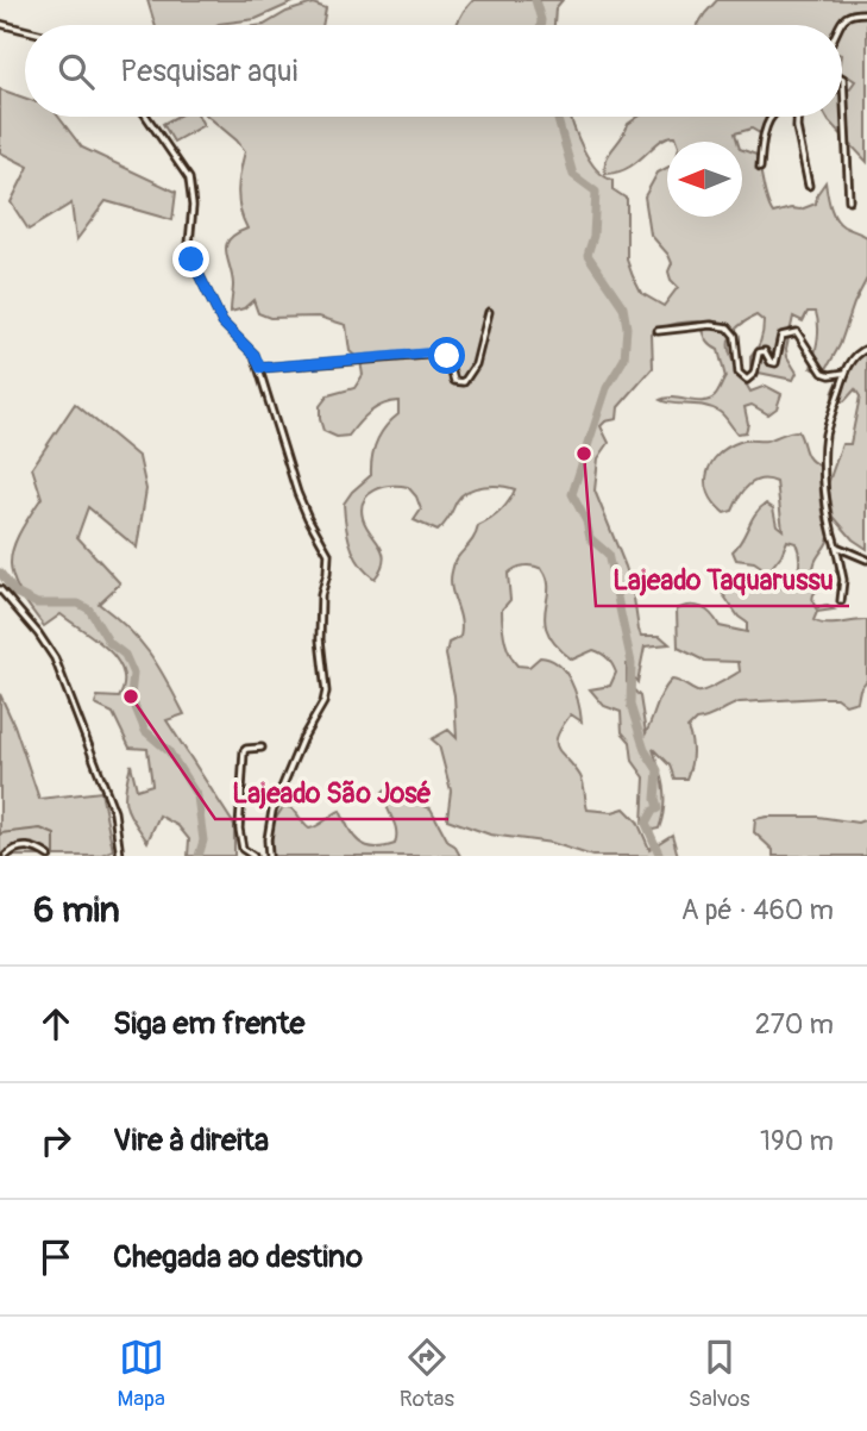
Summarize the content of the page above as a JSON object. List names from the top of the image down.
{
  "places": ["Lajeado Taquarussu", "Lajeado São José"],
  "north": "left",
  "page": {
    "search": "Pesquisar aqui",
    "heading": ["6 min", "A pé · 460 m"],
    "list": [
      ["Siga em frente", "270 m"],
      ["Vire à direita", "190 m"],
      "Chegada ao destino"
    ],
    "nav": ["Mapa", "Rotas", "Salvos"]
  }
}
